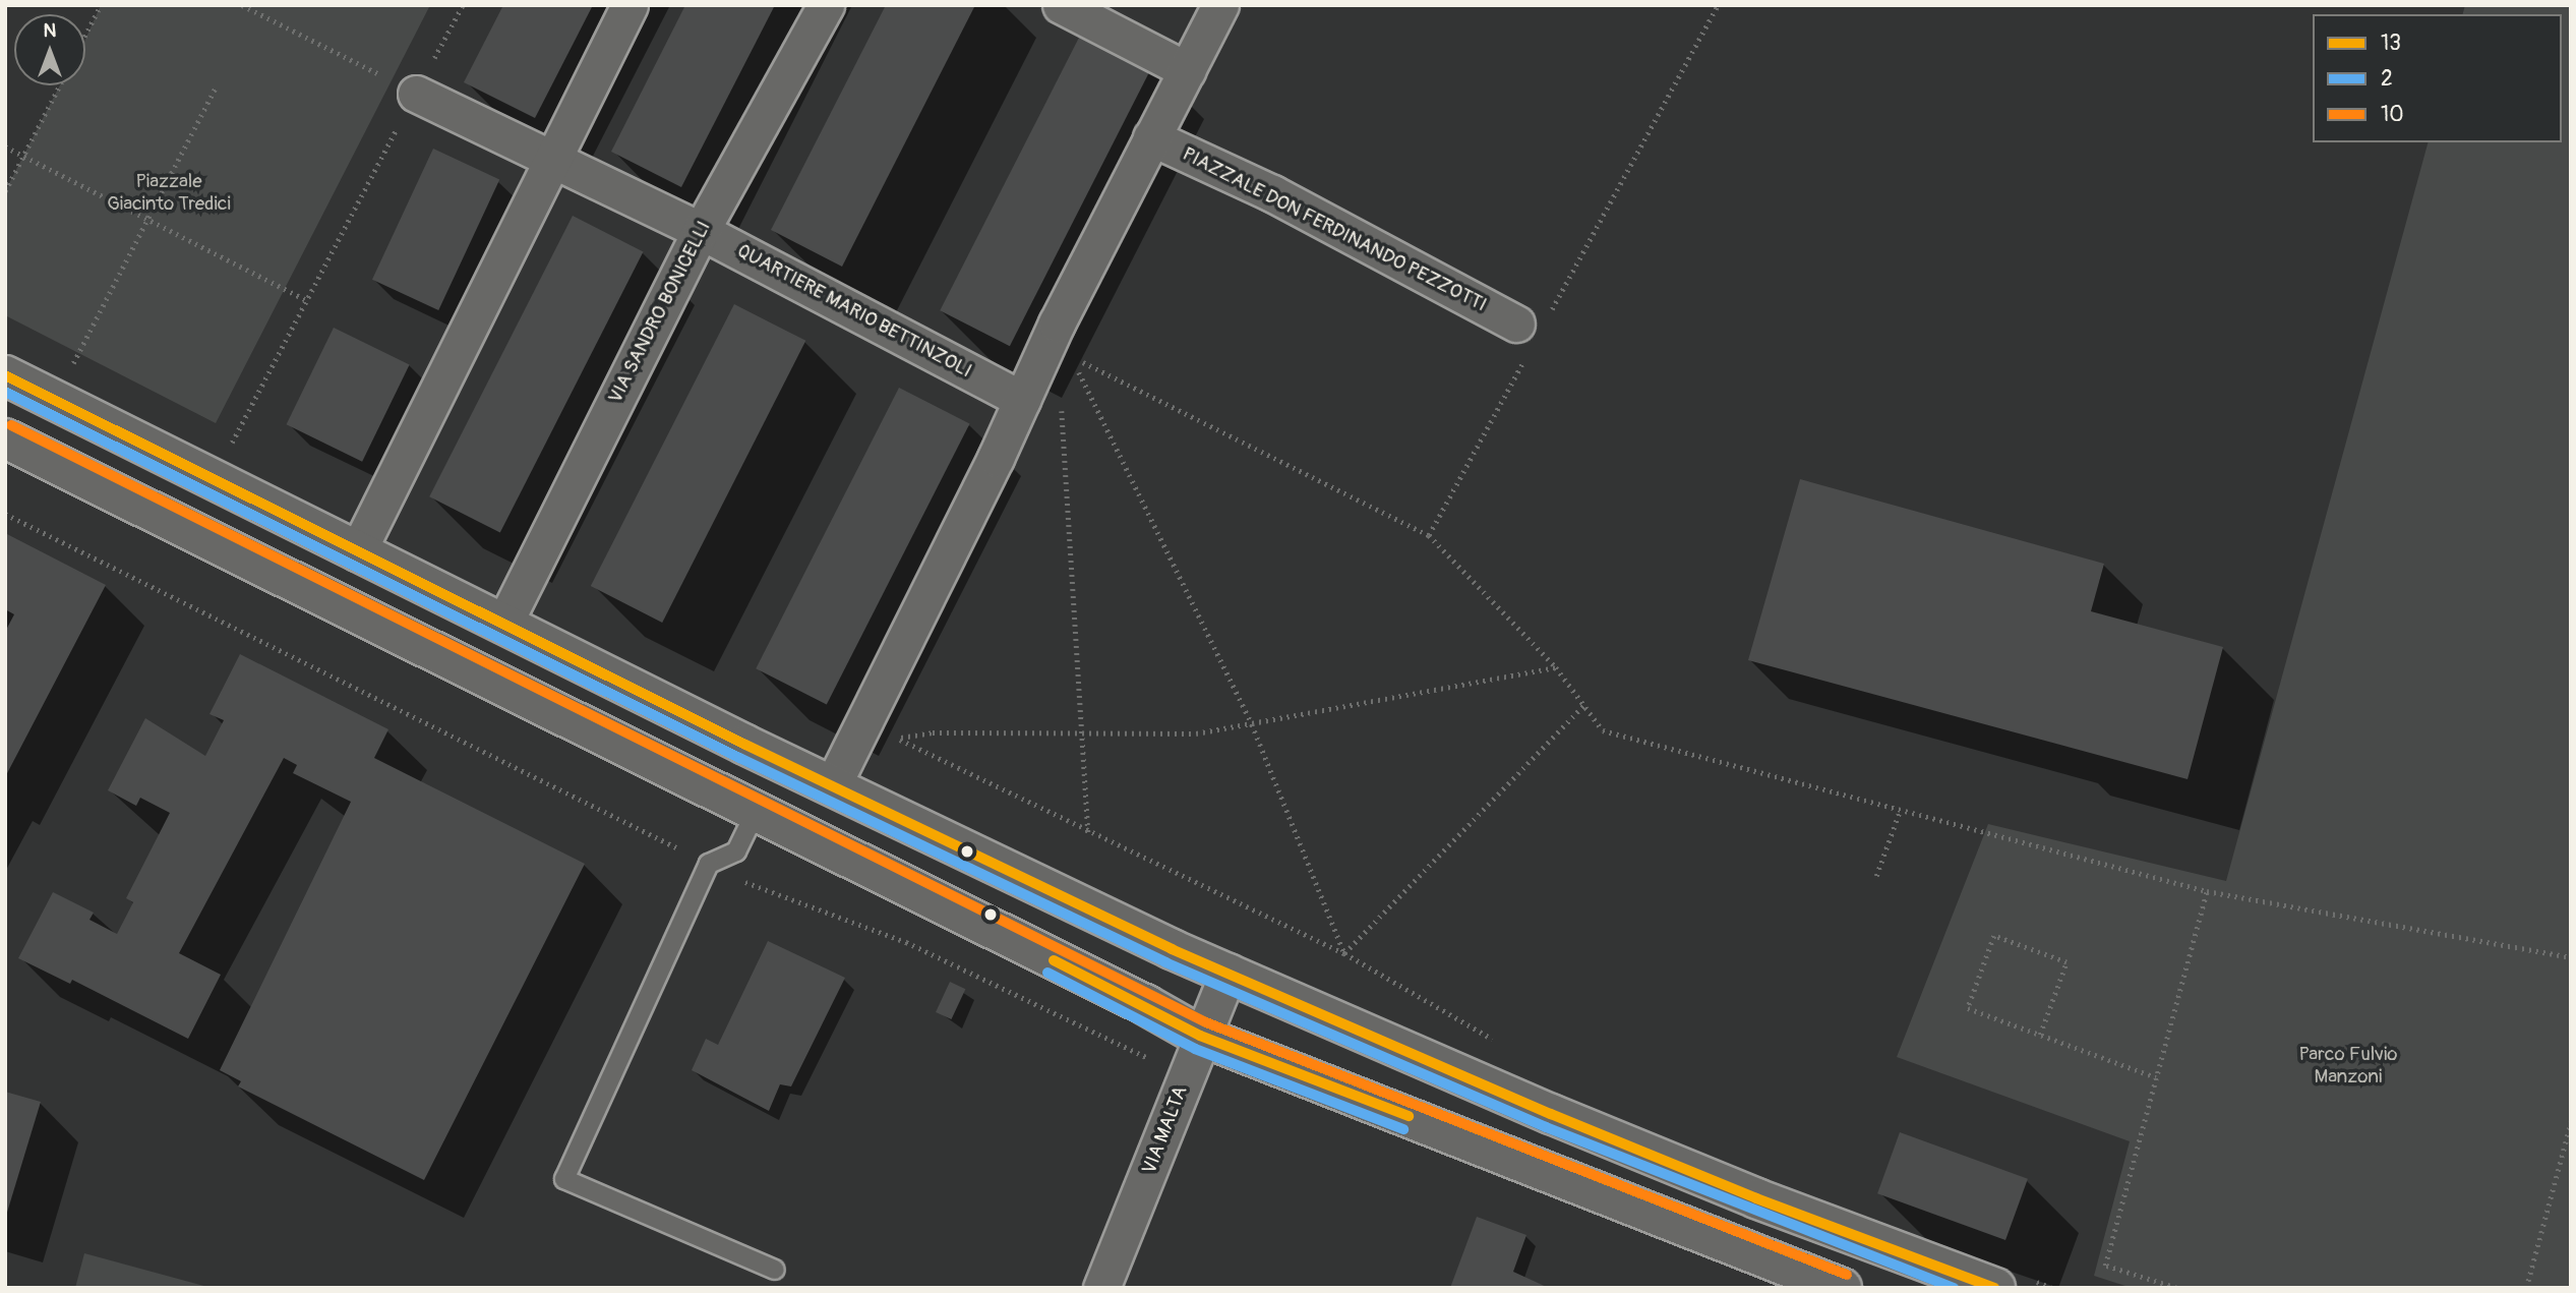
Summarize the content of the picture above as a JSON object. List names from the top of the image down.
{
  "streets": {
    "street": [
      "PIAZZALE DON FERDINANDO PEZZOTTI",
      "QUARTIERE MARIO BETTINZOLI",
      "VIA SANDRO BONICELLI",
      "VIA MALTA"
    ]
  },
  "crossings": [
    ["QUARTIERE MARIO BETTINZOLI", "VIA SANDRO BONICELLI"]
  ],
  "parks": ["Piazzale Giacinto Tredici", "Parco Fulvio Manzoni"],
  "lines": ["transit line 13", "transit line 2", "transit line 10"],
  "legend": ["13", "2", "10"],
  "north": "top"
}
